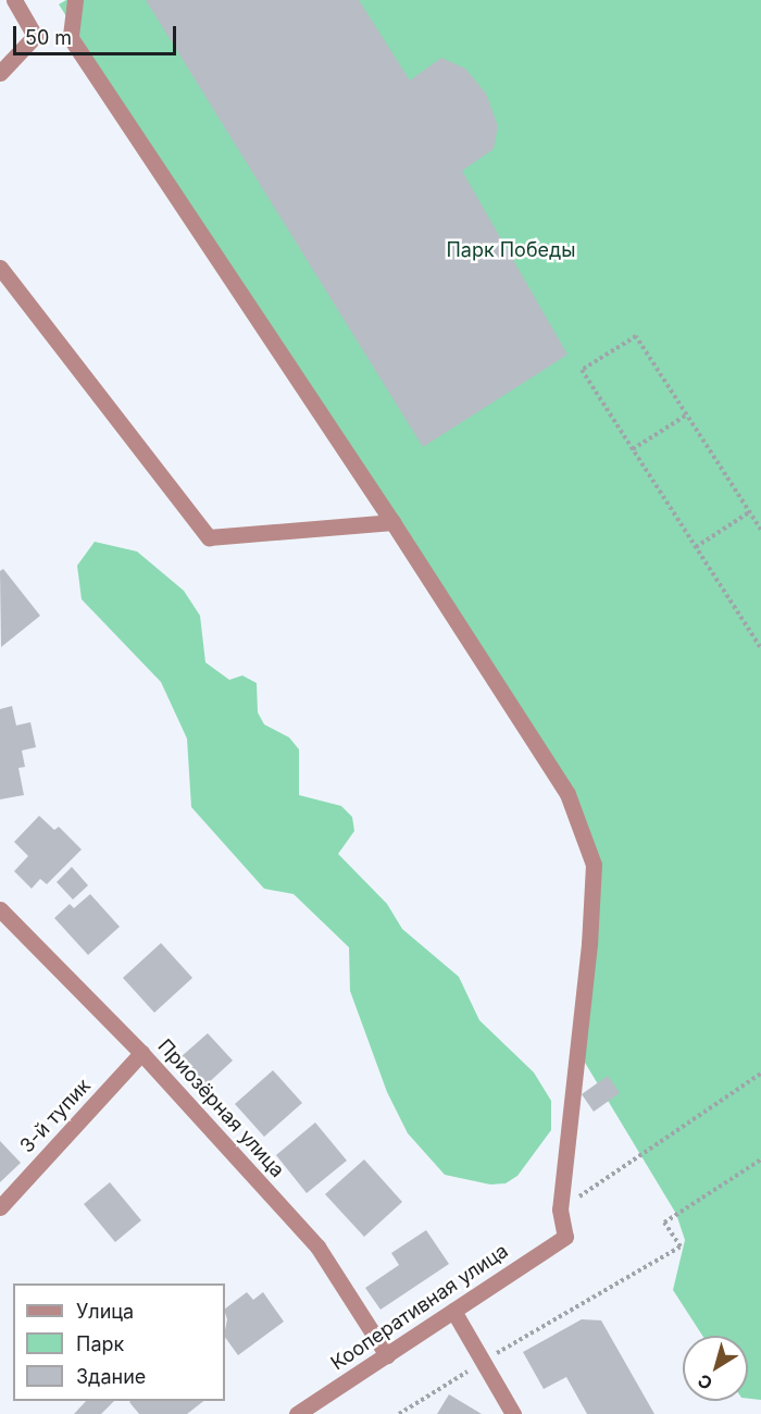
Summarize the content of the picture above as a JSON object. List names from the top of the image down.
{
  "streets": {
    "street": ["Приозёрная улица", "3-й тупик", "Кооперативная улица"]
  },
  "crossings": [
    ["Приозёрная улица", "3-й тупик"],
    ["Приозёрная улица", "Кооперативная улица"]
  ],
  "parks": ["Парк Победы"],
  "legend": ["Улица", "Парк", "Здание"],
  "scale_bar": "50 m",
  "north": "bottom left"
}
